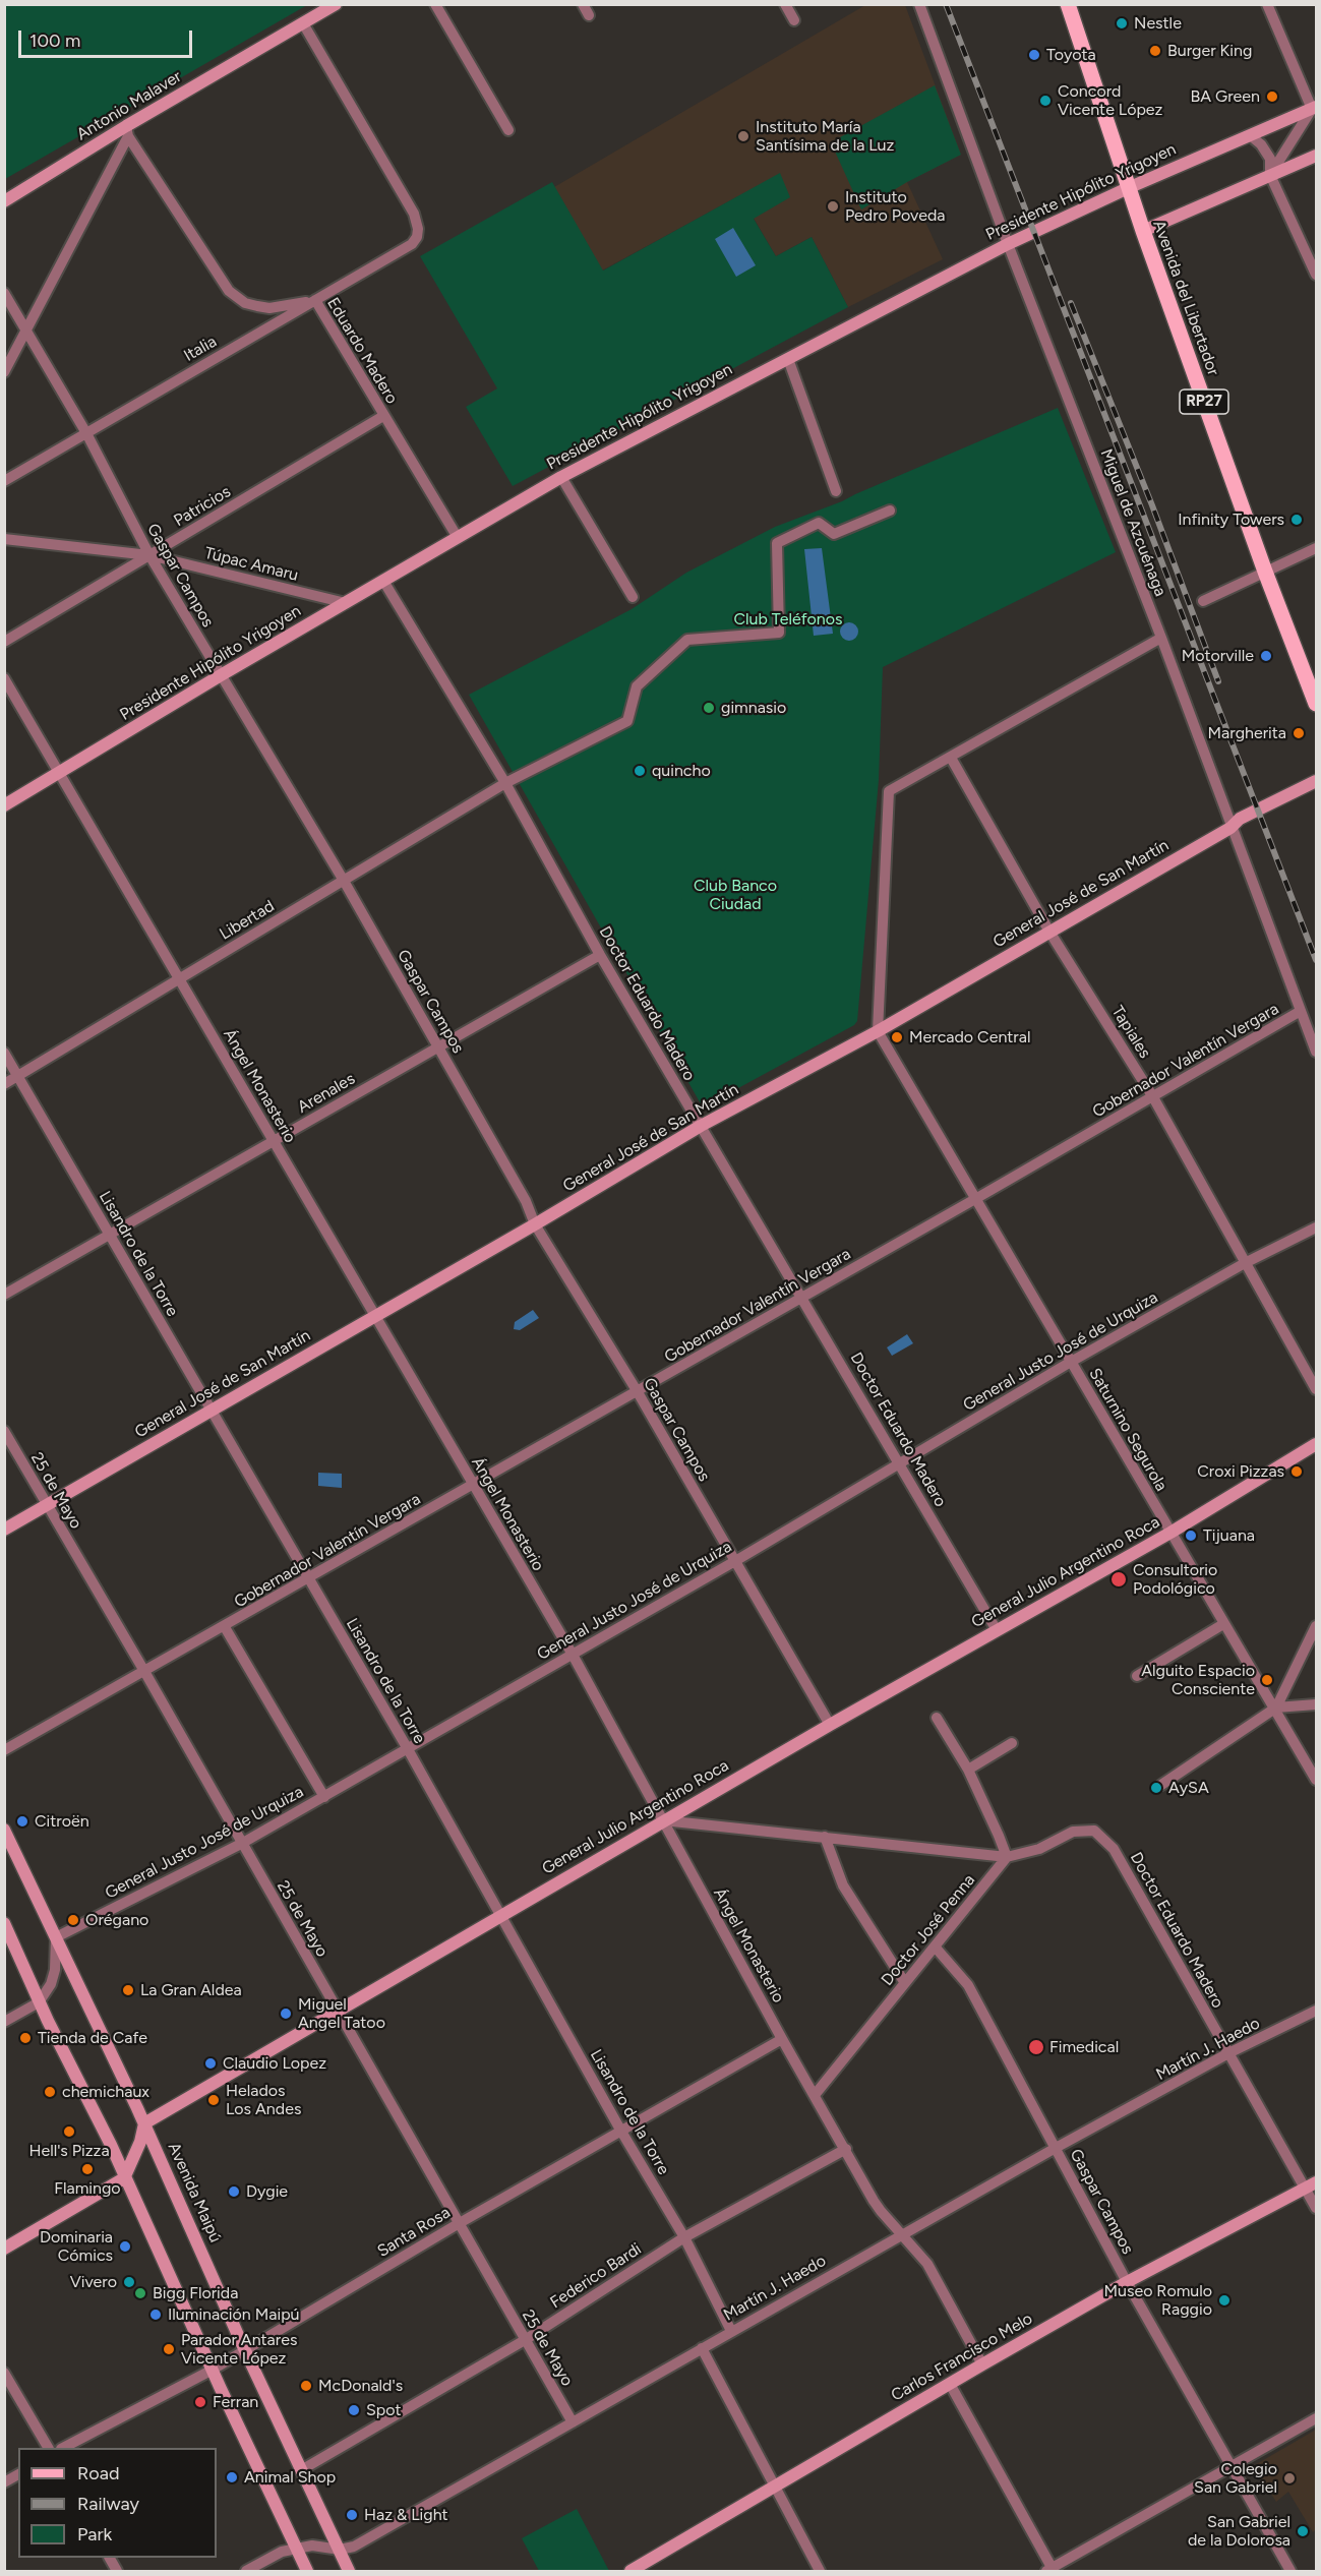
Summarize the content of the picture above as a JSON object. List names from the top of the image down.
{
  "streets": {
    "main road": ["Avenida del Libertador", "RP27"],
    "street": [
      "Antonio Malaver",
      "Presidente Hipólito Yrigoyen",
      "Italia",
      "Eduardo Madero",
      "Patricios",
      "Miguel de Azcuénaga",
      "Túpac Amaru",
      "Gaspar Campos",
      "General José de San Martín",
      "Libertad",
      "Doctor Eduardo Madero",
      "Tapiales",
      "Gobernador Valentín Vergara",
      "Ángel Monasterio",
      "Arenales",
      "Lisandro de la Torre",
      "General Justo José de Urquiza",
      "Saturnino Segurola",
      "25 de Mayo",
      "General Julio Argentino Roca",
      "Doctor José Penna",
      "Martín J. Haedo",
      "Avenida Maipú",
      "Santa Rosa",
      "Federico Bardi",
      "Carlos Francisco Melo"
    ]
  },
  "crossings": [
    ["Antonio Malaver", "Italia"],
    ["Antonio Malaver", "Eduardo Madero"],
    ["Presidente Hipólito Yrigoyen", "Avenida del Libertador"],
    ["Presidente Hipólito Yrigoyen", "Eduardo Madero"],
    ["Presidente Hipólito Yrigoyen", "Miguel de Azcuénaga"],
    ["Presidente Hipólito Yrigoyen", "Túpac Amaru"],
    ["Presidente Hipólito Yrigoyen", "Gaspar Campos"],
    ["Presidente Hipólito Yrigoyen", "Doctor Eduardo Madero"],
    ["Presidente Hipólito Yrigoyen", "Ángel Monasterio"],
    ["Italia", "Eduardo Madero"],
    ["Italia", "Gaspar Campos"],
    ["Eduardo Madero", "Patricios"],
    ["Patricios", "Túpac Amaru"],
    ["Patricios", "Gaspar Campos"],
    ["Miguel de Azcuénaga", "General José de San Martín"],
    ["Miguel de Azcuénaga", "Gobernador Valentín Vergara"],
    ["Túpac Amaru", "Gaspar Campos"],
    ["Gaspar Campos", "General José de San Martín"],
    ["Gaspar Campos", "Libertad"],
    ["Gaspar Campos", "Gobernador Valentín Vergara"],
    ["Gaspar Campos", "Arenales"],
    ["Gaspar Campos", "General Justo José de Urquiza"],
    ["Gaspar Campos", "General Julio Argentino Roca"],
    ["Gaspar Campos", "Doctor José Penna"],
    ["Gaspar Campos", "Martín J. Haedo"],
    ["Gaspar Campos", "Carlos Francisco Melo"],
    ["General José de San Martín", "Doctor Eduardo Madero"],
    ["General José de San Martín", "Tapiales"],
    ["General José de San Martín", "Ángel Monasterio"],
    ["General José de San Martín", "Lisandro de la Torre"],
    ["General José de San Martín", "Saturnino Segurola"],
    ["General José de San Martín", "25 de Mayo"],
    ["Libertad", "Doctor Eduardo Madero"],
    ["Libertad", "Ángel Monasterio"],
    ["Libertad", "Lisandro de la Torre"],
    ["Doctor Eduardo Madero", "Gobernador Valentín Vergara"],
    ["Doctor Eduardo Madero", "Arenales"],
    ["Doctor Eduardo Madero", "General Justo José de Urquiza"],
    ["Doctor Eduardo Madero", "General Julio Argentino Roca"],
    ["Doctor Eduardo Madero", "Doctor José Penna"],
    ["Doctor Eduardo Madero", "Martín J. Haedo"],
    ["Doctor Eduardo Madero", "Carlos Francisco Melo"],
    ["Tapiales", "Gobernador Valentín Vergara"],
    ["Tapiales", "General Justo José de Urquiza"],
    ["Gobernador Valentín Vergara", "Ángel Monasterio"],
    ["Gobernador Valentín Vergara", "Lisandro de la Torre"],
    ["Gobernador Valentín Vergara", "Saturnino Segurola"],
    ["Gobernador Valentín Vergara", "25 de Mayo"],
    ["Ángel Monasterio", "Arenales"],
    ["Ángel Monasterio", "General Justo José de Urquiza"],
    ["Ángel Monasterio", "General Julio Argentino Roca"],
    ["Ángel Monasterio", "Doctor José Penna"],
    ["Ángel Monasterio", "Martín J. Haedo"],
    ["Ángel Monasterio", "Santa Rosa"],
    ["Ángel Monasterio", "Federico Bardi"],
    ["Ángel Monasterio", "Carlos Francisco Melo"],
    ["Arenales", "Lisandro de la Torre"],
    ["Lisandro de la Torre", "General Justo José de Urquiza"],
    ["Lisandro de la Torre", "General Julio Argentino Roca"],
    ["Lisandro de la Torre", "Martín J. Haedo"],
    ["Lisandro de la Torre", "Santa Rosa"],
    ["Lisandro de la Torre", "Federico Bardi"],
    ["General Justo José de Urquiza", "Saturnino Segurola"],
    ["General Justo José de Urquiza", "25 de Mayo"],
    ["General Justo José de Urquiza", "Avenida Maipú"],
    ["Saturnino Segurola", "General Julio Argentino Roca"],
    ["25 de Mayo", "General Julio Argentino Roca"],
    ["25 de Mayo", "Martín J. Haedo"],
    ["25 de Mayo", "Santa Rosa"],
    ["25 de Mayo", "Federico Bardi"],
    ["General Julio Argentino Roca", "Avenida Maipú"],
    ["Martín J. Haedo", "Avenida Maipú"],
    ["Avenida Maipú", "Santa Rosa"],
    ["Avenida Maipú", "Federico Bardi"]
  ],
  "parks": ["Club Teléfonos", "Club Banco Ciudad"],
  "places": [
    "Nestle",
    "Burger King",
    "Toyota",
    "BA Green",
    "Concord Vicente López",
    "Instituto María Santísima de la Luz",
    "Instituto Pedro Poveda",
    "Infinity Towers",
    "Motorville",
    "gimnasio",
    "Margherita",
    "quincho",
    "Mercado Central",
    "Croxi Pizzas",
    "Tijuana",
    "Consultorio Podológico",
    "Alguito Espacio Consciente",
    "AySA",
    "Citroën",
    "Orégano",
    "La Gran Aldea",
    "Miguel Angel Tatoo",
    "Tienda de Cafe",
    "Fimedical",
    "Claudio Lopez",
    "chemichaux",
    "Helados Los Andes",
    "Hell's Pizza",
    "Flamingo",
    "Dygie",
    "Dominaria Cómics",
    "Vivero",
    "Bigg Florida",
    "Museo Romulo Raggio",
    "Iluminación Maipú",
    "Parador Antares Vicente López",
    "McDonald's",
    "Ferran",
    "Spot",
    "Animal Shop",
    "Colegio San Gabriel",
    "Haz & Light",
    "San Gabriel de la Dolorosa"
  ],
  "legend": ["Road", "Railway", "Park"],
  "scale_bar": "100 m"
}
